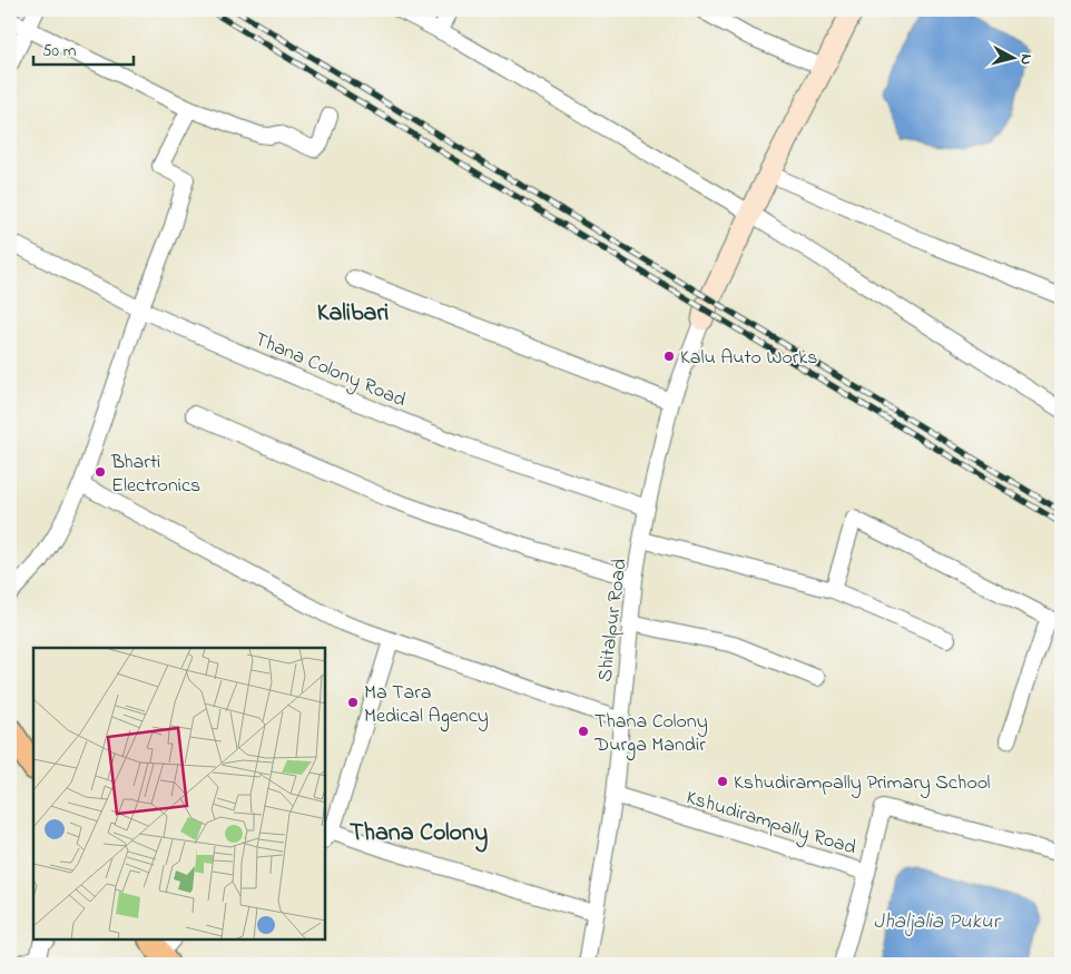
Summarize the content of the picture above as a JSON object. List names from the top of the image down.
{
  "streets": {
    "street": ["Thana Colony Road", "Shitalpur Road", "Kshudirampally Road"]
  },
  "crossings": [
    ["Thana Colony Road", "Shitalpur Road"],
    ["Shitalpur Road", "Kshudirampally Road"]
  ],
  "districts": ["Kalibari", "Thana Colony"],
  "water": ["Jhaljalia Pukur"],
  "places": [
    "Kalu Auto Works",
    "Bharti Electronics",
    "Ma Tara Medical Agency",
    "Thana Colony Durga Mandir",
    "Kshudirampally Primary School"
  ],
  "scale_bar": "50 m",
  "north": "right"
}
